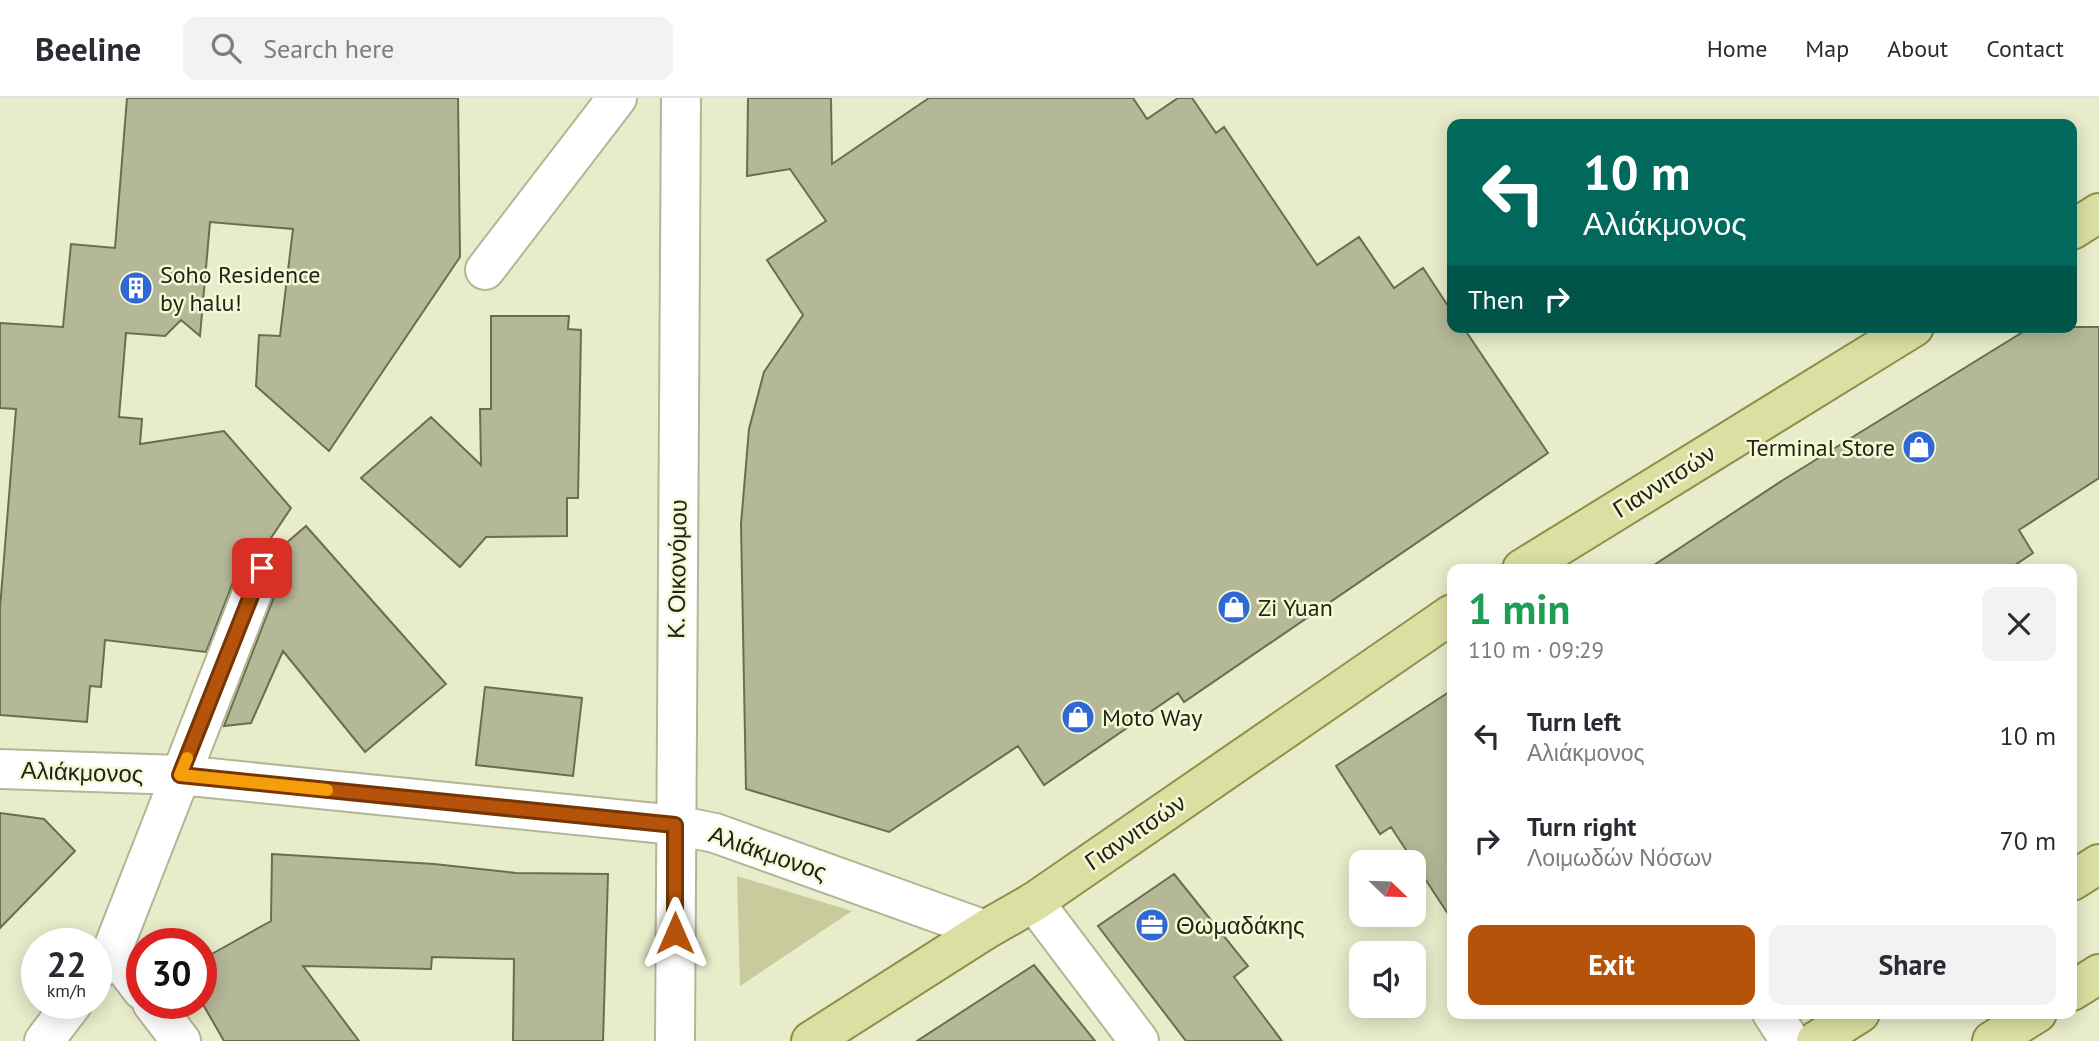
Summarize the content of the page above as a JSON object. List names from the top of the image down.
{
  "streets": {
    "main road": ["Γιαννιτσών"],
    "street": ["Κ. Οικονόμου", "Αλιάκμονος"]
  },
  "crossings": [
    ["Γιαννιτσών", "Αλιάκμονος"],
    ["Κ. Οικονόμου", "Αλιάκμονος"]
  ],
  "places": {
    "building": ["Soho Residence by halu!"],
    "shop": ["Terminal Store", "Zi Yuan", "Moto Way"],
    "office": ["Θωμαδάκης"]
  },
  "north": "bottom right",
  "page": {
    "header": "Beeline",
    "search": "Search here",
    "nav": [
      "Home",
      "Map",
      "About",
      "Contact"
    ],
    "turn": ["10 m", "Αλιάκμονος"],
    "then": "Then",
    "heading": ["1 min", "110 m · 09:29"],
    "list": [
      {
        "name": "Turn left",
        "note": "Αλιάκμονος",
        "value": "10 m"
      },
      {
        "name": "Turn right",
        "note": "Λοιμωδών Νόσων",
        "value": "70 m"
      }
    ],
    "buttons": ["Exit", "Share"],
    "speed": "22 km/h",
    "limit": "30"
  }
}
